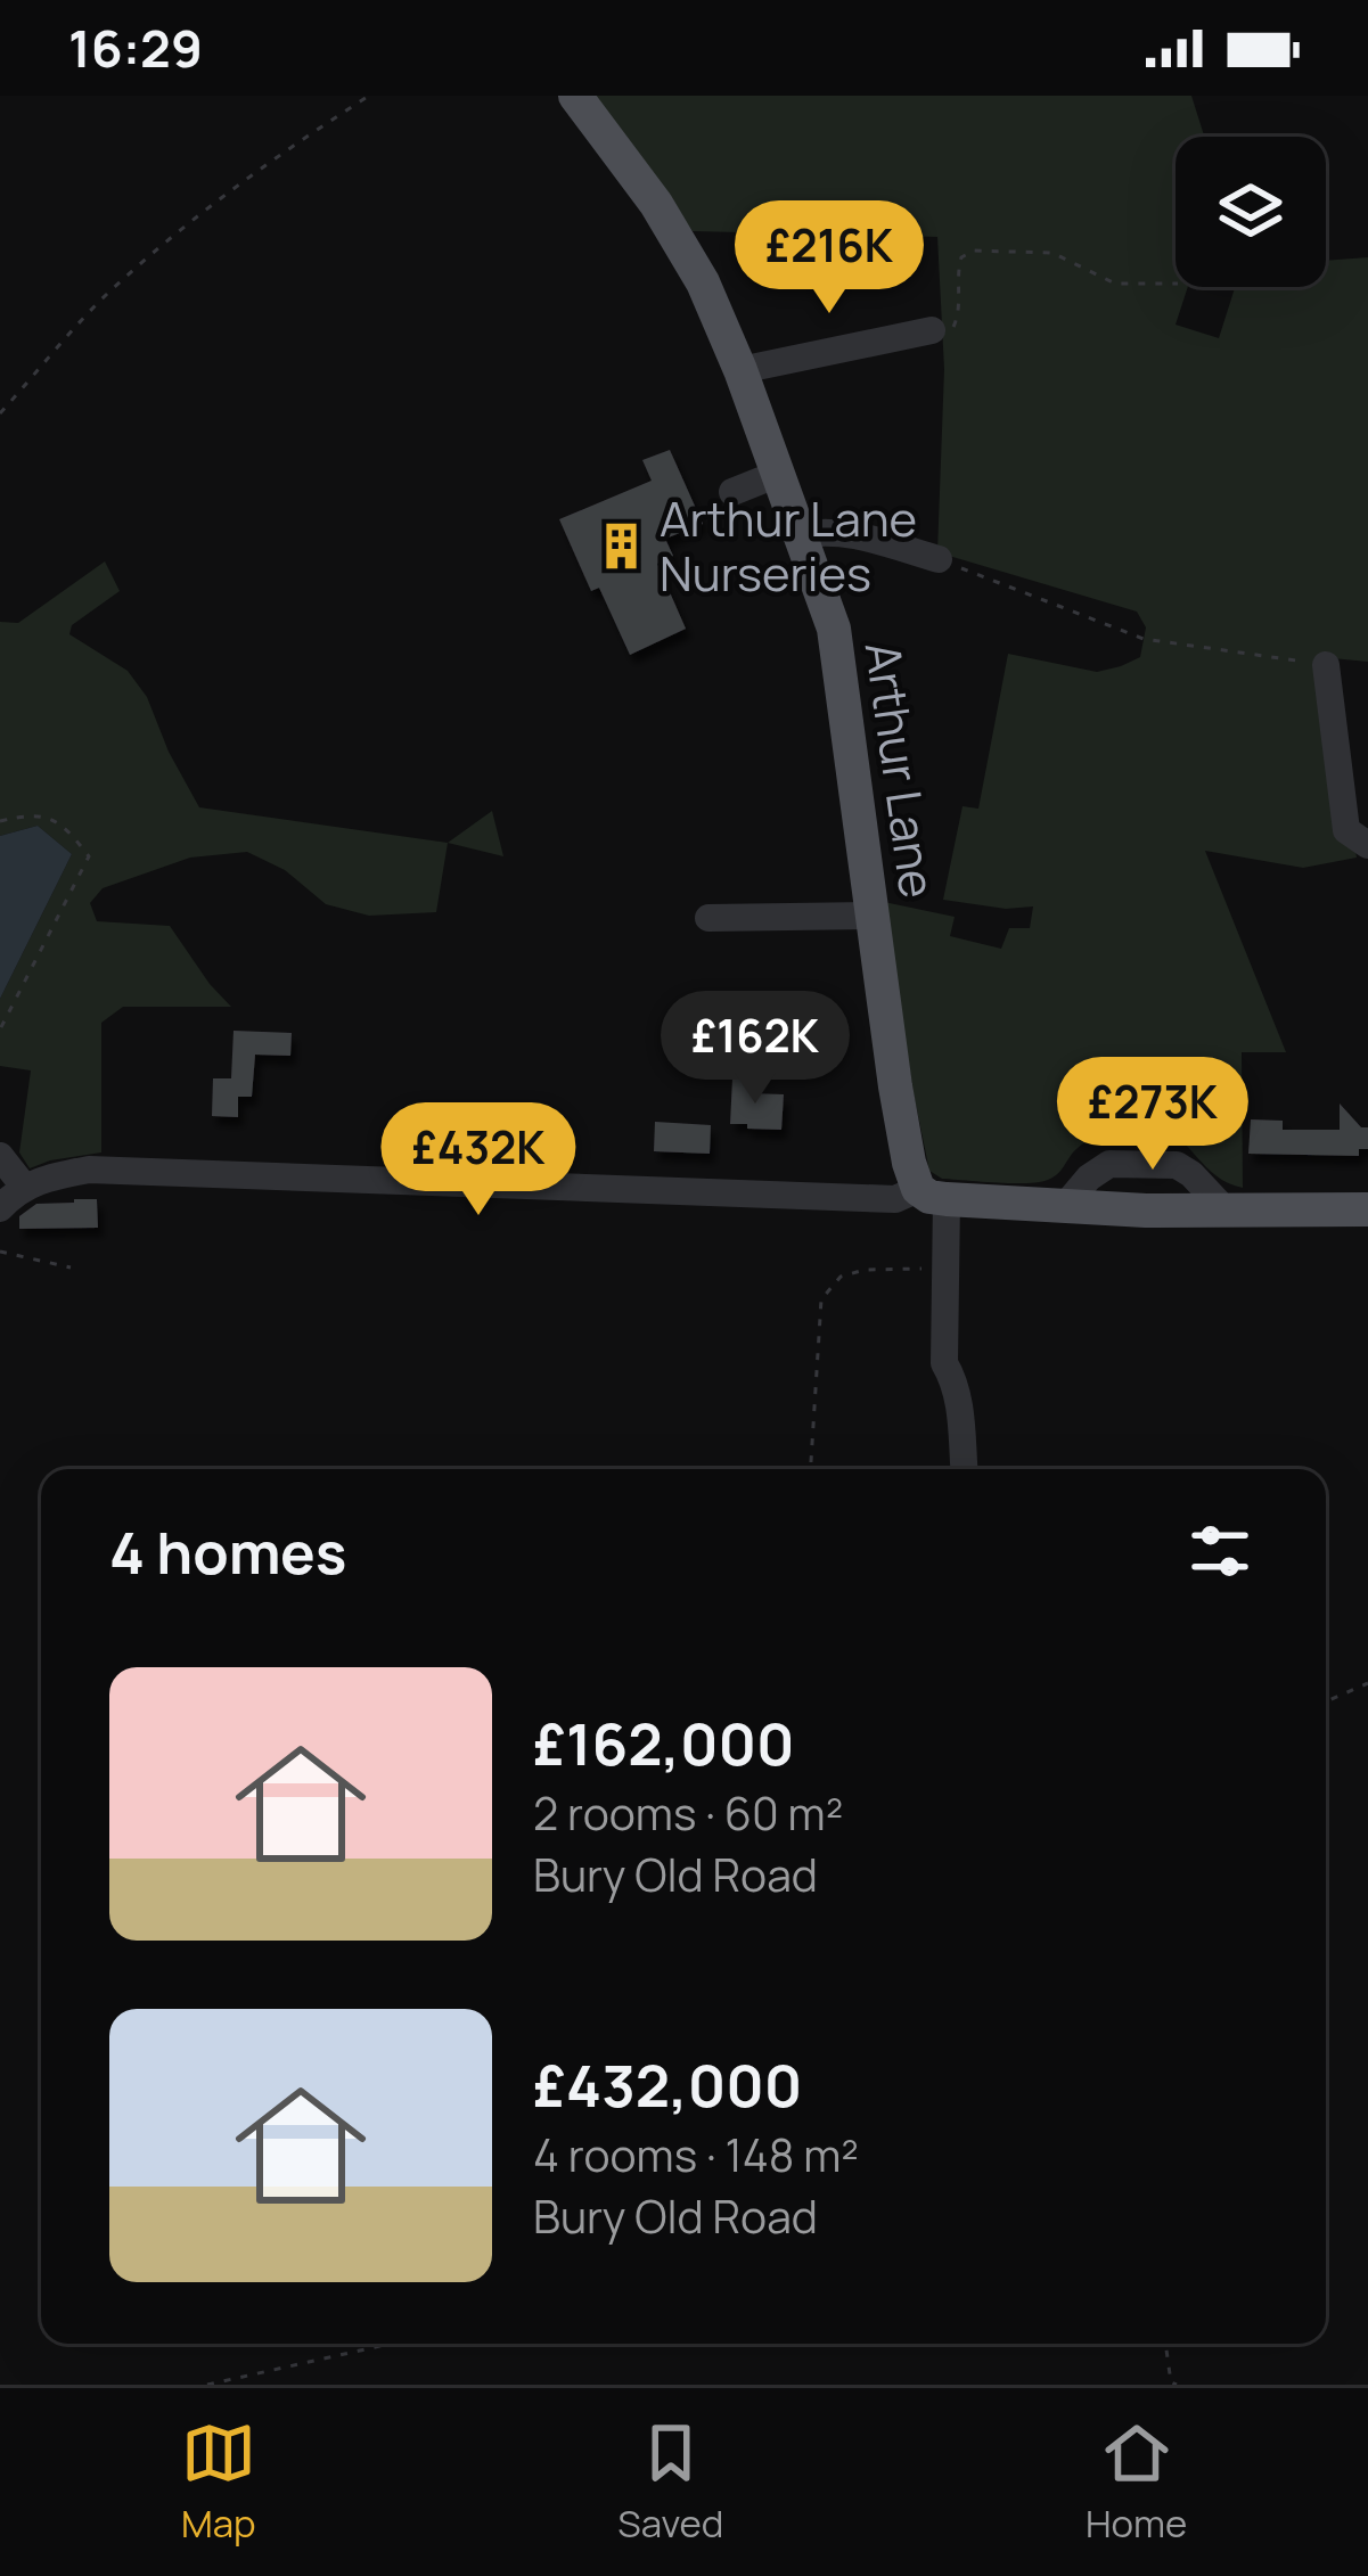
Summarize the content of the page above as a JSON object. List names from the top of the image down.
{
  "streets": {
    "main road": ["Arthur Lane"]
  },
  "places": {
    "building": ["Arthur Lane Nurseries"]
  },
  "page": {
    "status": "16:29",
    "price": [
      "£216K",
      "£162K",
      "£273K",
      "£432K"
    ],
    "heading": "4 homes",
    "list": [
      {
        "name": "£162,000",
        "note": "2 rooms · 60 m² · Bury Old Road"
      },
      {
        "name": "£432,000",
        "note": "4 rooms · 148 m² · Bury Old Road"
      }
    ],
    "tabs": ["Map", "Saved", "Home"]
  }
}
